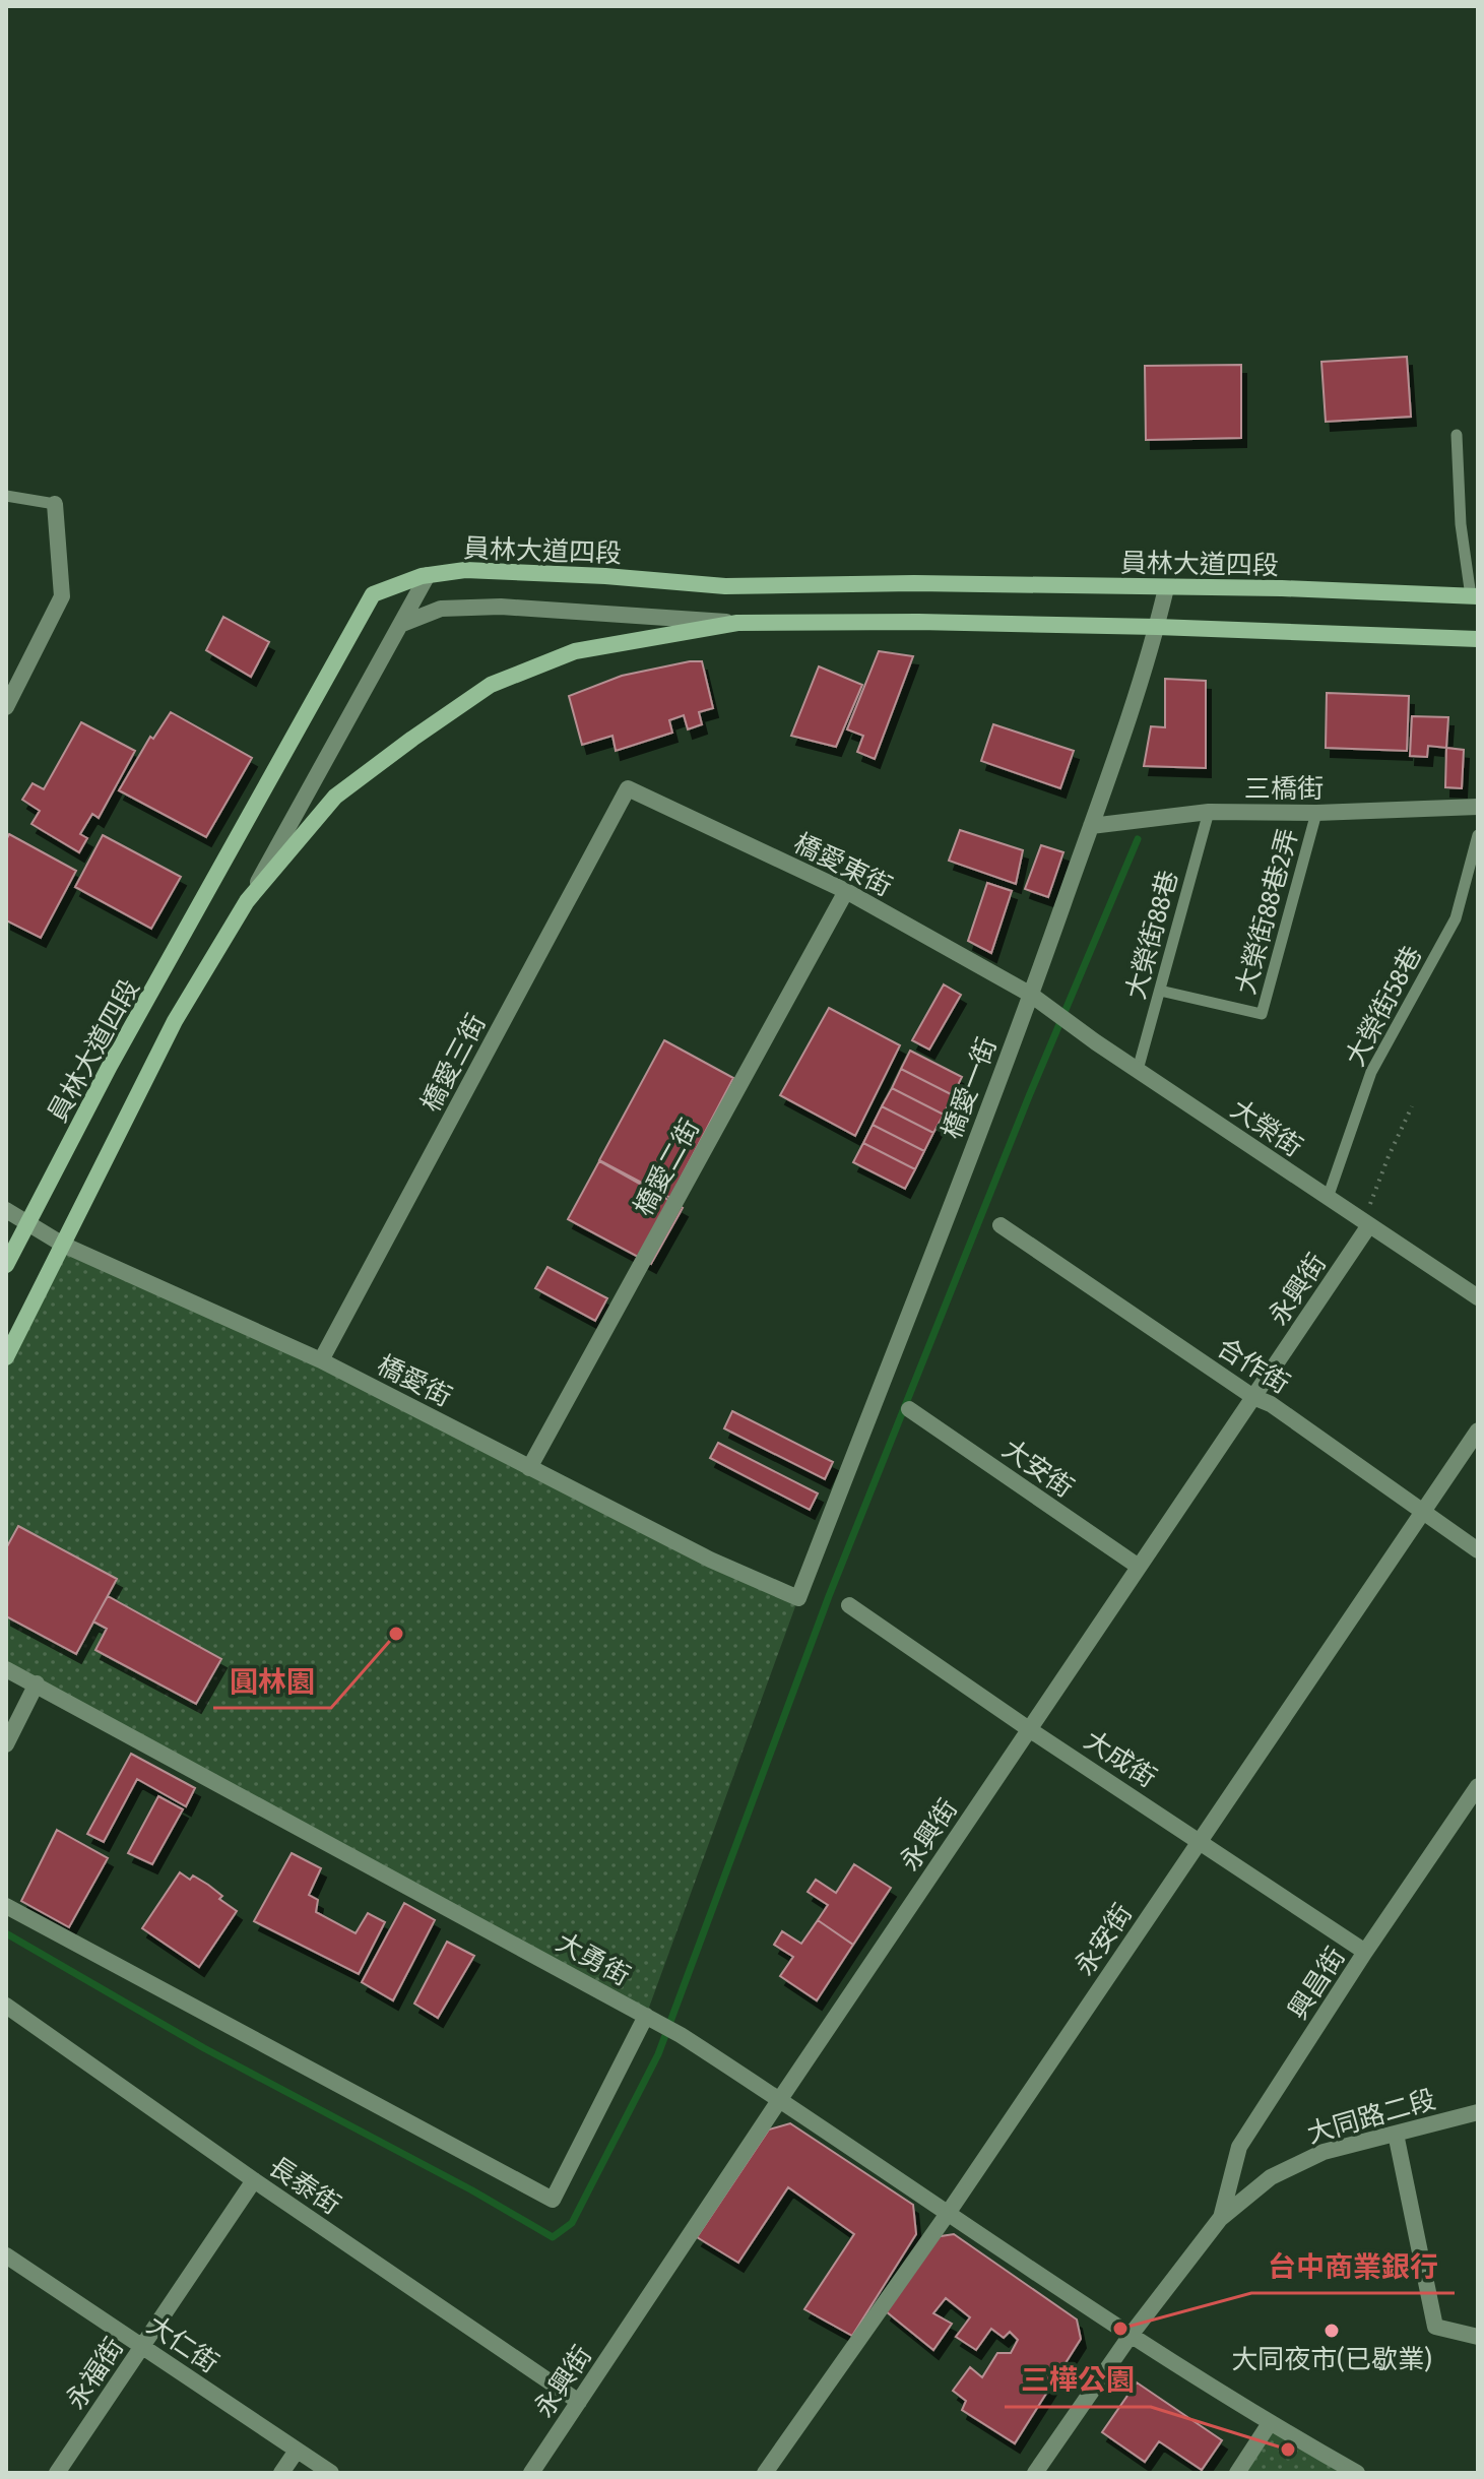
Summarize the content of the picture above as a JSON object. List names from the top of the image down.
{
  "streets": {
    "main road": ["員林大道四段"],
    "street": [
      "三橋街",
      "橋愛東街",
      "橋愛三街",
      "橋愛一街",
      "大榮街",
      "橋愛二街",
      "永興街",
      "合作街",
      "橋愛街",
      "大安街",
      "大成街",
      "永安街",
      "大勇街",
      "興昌街",
      "大同路二段",
      "長泰街",
      "大仁街",
      "永福街"
    ],
    "lane": ["大榮街88巷2弄", "大榮街88巷", "大榮街58巷"]
  },
  "crossings": [
    ["員林大道四段", "橋愛一街"],
    ["員林大道四段", "橋愛街"],
    ["三橋街", "大榮街88巷2弄"],
    ["三橋街", "大榮街88巷"],
    ["三橋街", "橋愛一街"],
    ["橋愛東街", "橋愛三街"],
    ["橋愛東街", "橋愛一街"],
    ["橋愛東街", "大榮街"],
    ["橋愛東街", "橋愛二街"],
    ["大榮街88巷2弄", "大榮街88巷"],
    ["大榮街88巷", "大榮街"],
    ["大榮街58巷", "大榮街"],
    ["橋愛三街", "橋愛街"],
    ["橋愛一街", "大榮街"],
    ["橋愛一街", "橋愛街"],
    ["大榮街", "永興街"],
    ["橋愛二街", "橋愛街"],
    ["永興街", "合作街"],
    ["永興街", "大安街"],
    ["永興街", "大成街"],
    ["永興街", "大勇街"],
    ["永興街", "長泰街"],
    ["合作街", "永安街"],
    ["大成街", "永安街"],
    ["大成街", "興昌街"],
    ["永安街", "大勇街"],
    ["大勇街", "大同路二段"],
    ["興昌街", "大同路二段"],
    ["長泰街", "永福街"],
    ["大仁街", "永福街"]
  ],
  "places": [
    "圓林園",
    "台中商業銀行",
    "大同夜市(已歇業)",
    "三樺公園"
  ]
}
